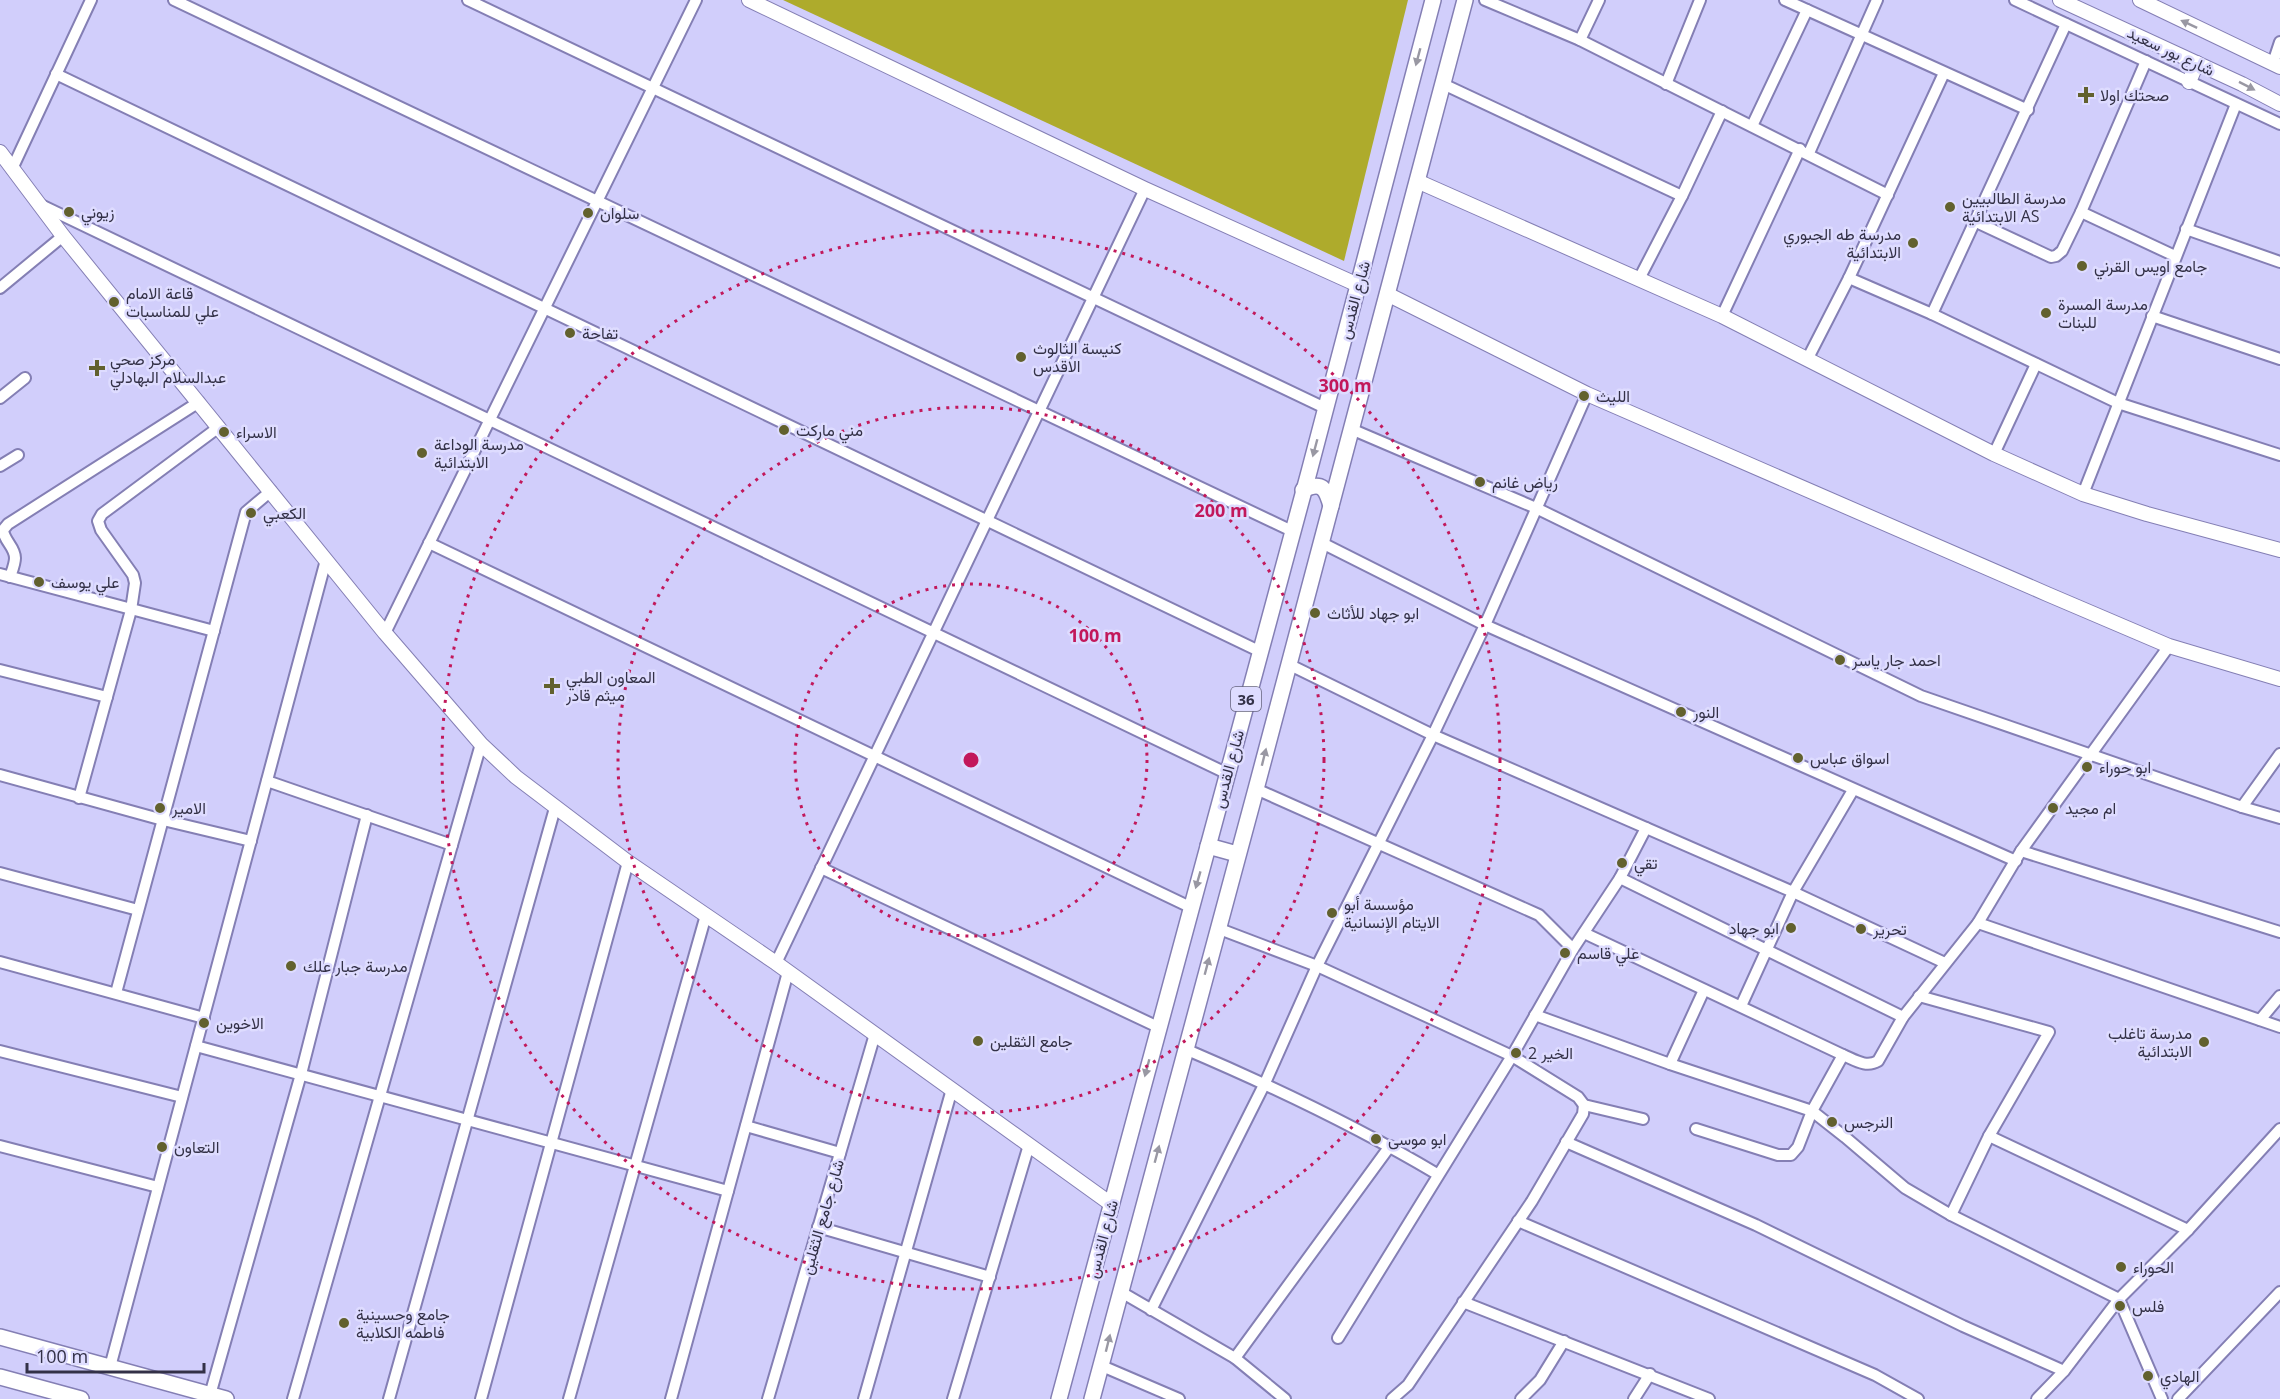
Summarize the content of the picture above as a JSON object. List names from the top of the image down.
{
  "streets": {
    "main road": ["شارع القدس", "36"],
    "street": ["شارع بور سعيد", "شارع جامع الثقلين"]
  },
  "places": {
    "health": ["صحتك اولا", "مركز صحي عبدالسلام البهادلي", "المعاون الطبي ميثم قادر"],
    "other": [
      "مدرسة الطالبيين الابتدائية AS",
      "زيوني",
      "سلوان",
      "مدرسة طه الجبوري الابتدائية",
      "جامع اويس القرني",
      "قاعة الامام علي للمناسبات",
      "مدرسة المسرة للبنات",
      "تفاحة",
      "كنيسة الثالوث الاقدس",
      "الليث",
      "مني ماركت",
      "الاسراء",
      "مدرسة الوداعة الابتدائية",
      "رياض غانم",
      "الكعبي",
      "علي يوسف",
      "ابو جهاد للأثاث",
      "احمد جار ياسر",
      "النور",
      "اسواق عباس",
      "ابو حوراء",
      "الامير",
      "ام مجيد",
      "تقي",
      "مؤسسة أبو الايتام الإنسانية",
      "ابو جهاد",
      "تحرير",
      "علي قاسم",
      "مدرسة جبار علك",
      "الاخوين",
      "جامع الثقلين",
      "مدرسة تاغلب الابتدائية",
      "الخير 2",
      "النرجس",
      "ابو موسى",
      "التعاون",
      "الحوراء",
      "فلس",
      "جامع وحسينية فاطمه الكلابية",
      "الهادي"
    ]
  },
  "scale_bar": "100 m",
  "rings": ["300 m", "200 m", "100 m"]
}
